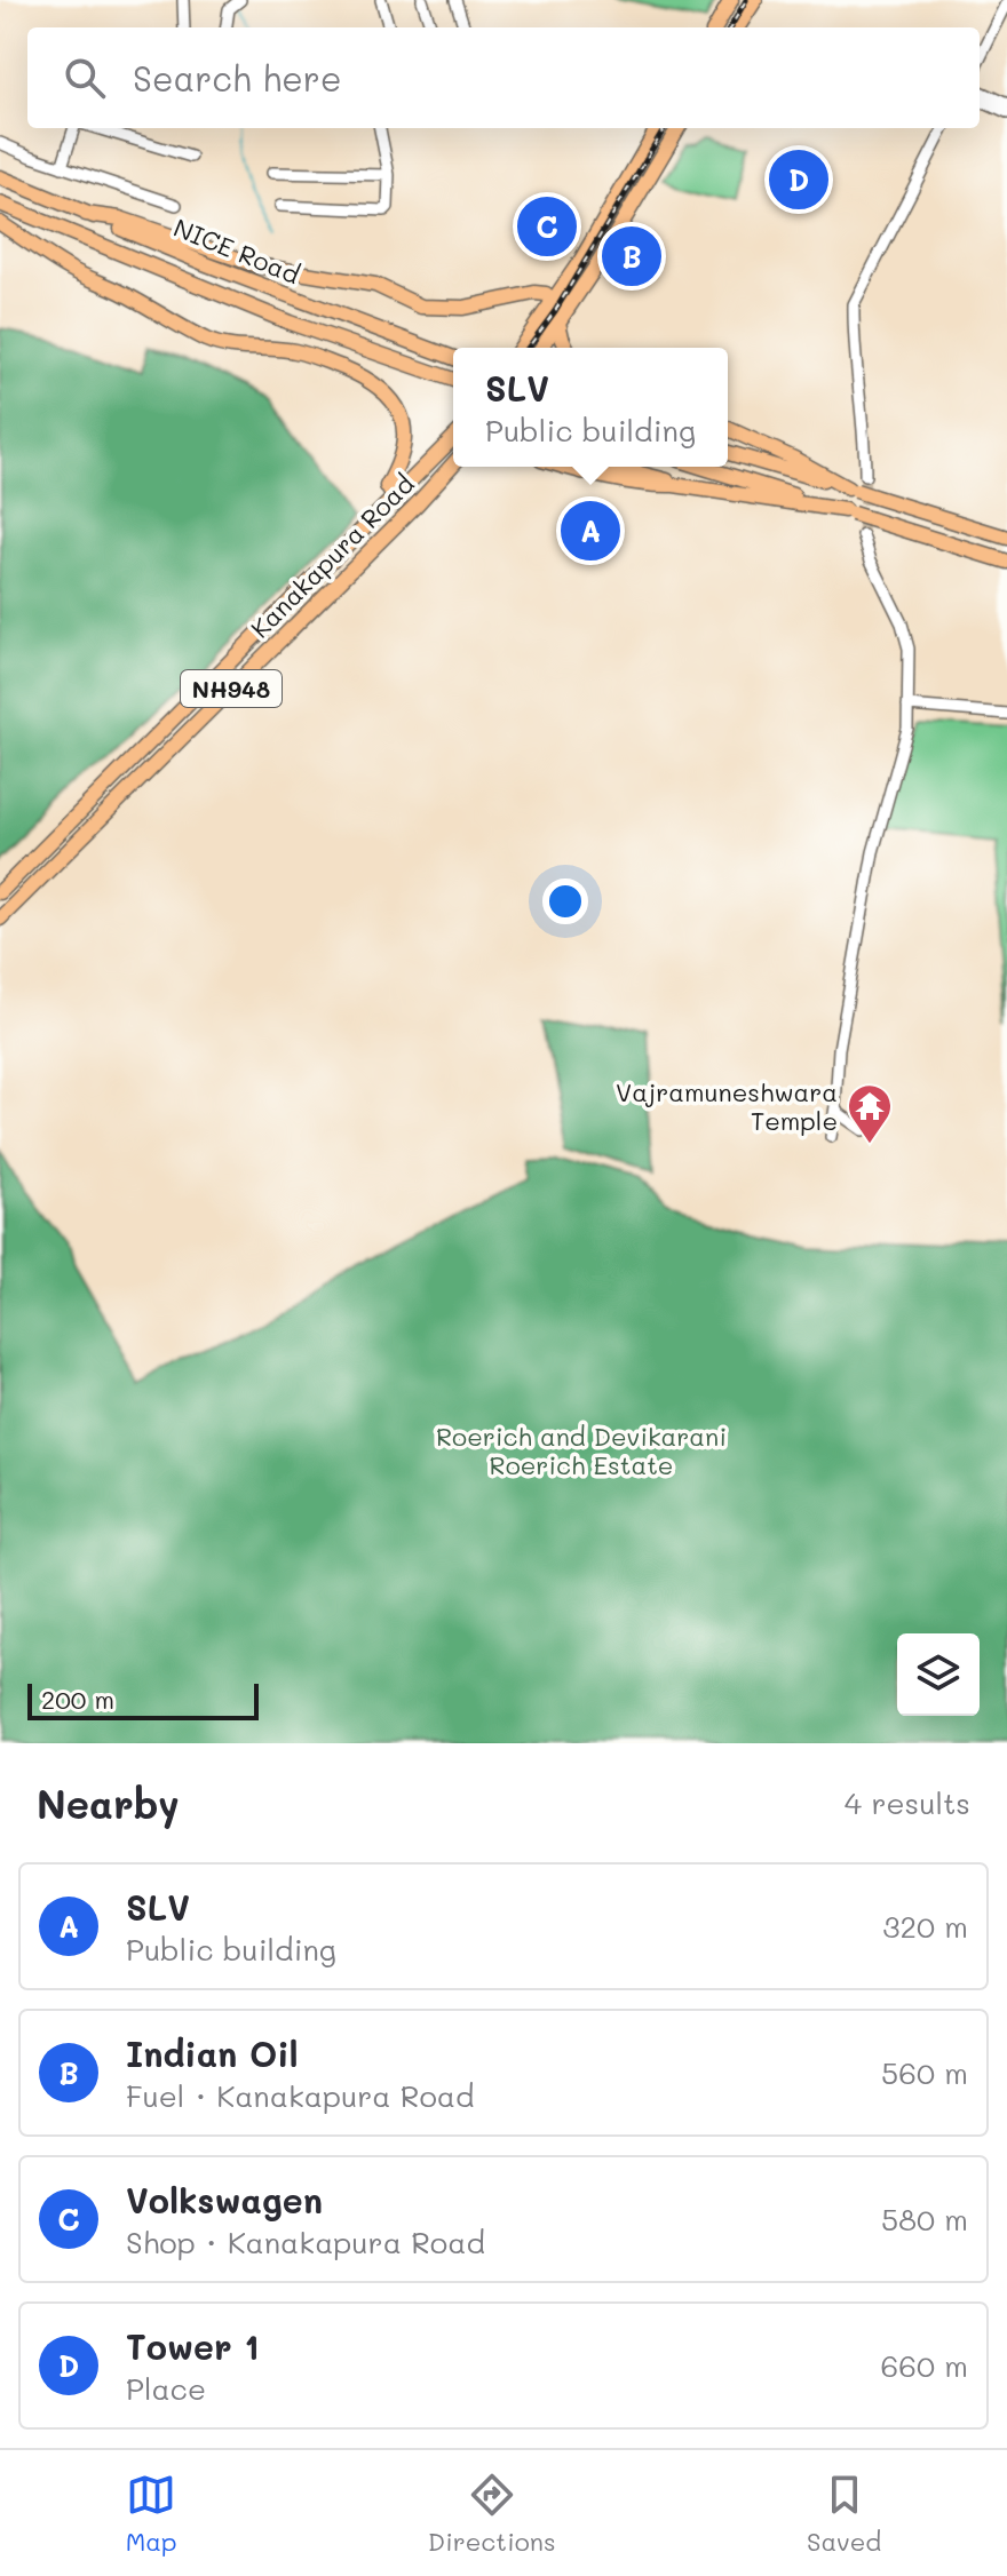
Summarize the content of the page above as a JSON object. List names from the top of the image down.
{
  "streets": {
    "highway": ["NICE Road", "Kanakapura Road", "NH948"]
  },
  "parks": ["Roerich and Devikarani Roerich Estate"],
  "places": {
    "temple": ["Vajramuneshwara Temple"]
  },
  "scale_bar": "200 m",
  "page": {
    "search": "Search here",
    "pins": [
      "D",
      "C",
      "B",
      "A"
    ],
    "popup": ["SLV", "Public building"],
    "scale": "200 m",
    "heading": ["Nearby", "4 results"],
    "list": [
      {
        "mark": "A",
        "name": "SLV",
        "note": "Public building",
        "value": "320 m"
      },
      {
        "mark": "B",
        "name": "Indian Oil",
        "note": "Fuel · Kanakapura Road",
        "value": "560 m"
      },
      {
        "mark": "C",
        "name": "Volkswagen",
        "note": "Shop · Kanakapura Road",
        "value": "580 m"
      },
      {
        "mark": "D",
        "name": "Tower 1",
        "note": "Place",
        "value": "660 m"
      }
    ],
    "nav": ["Map", "Directions", "Saved"]
  }
}
